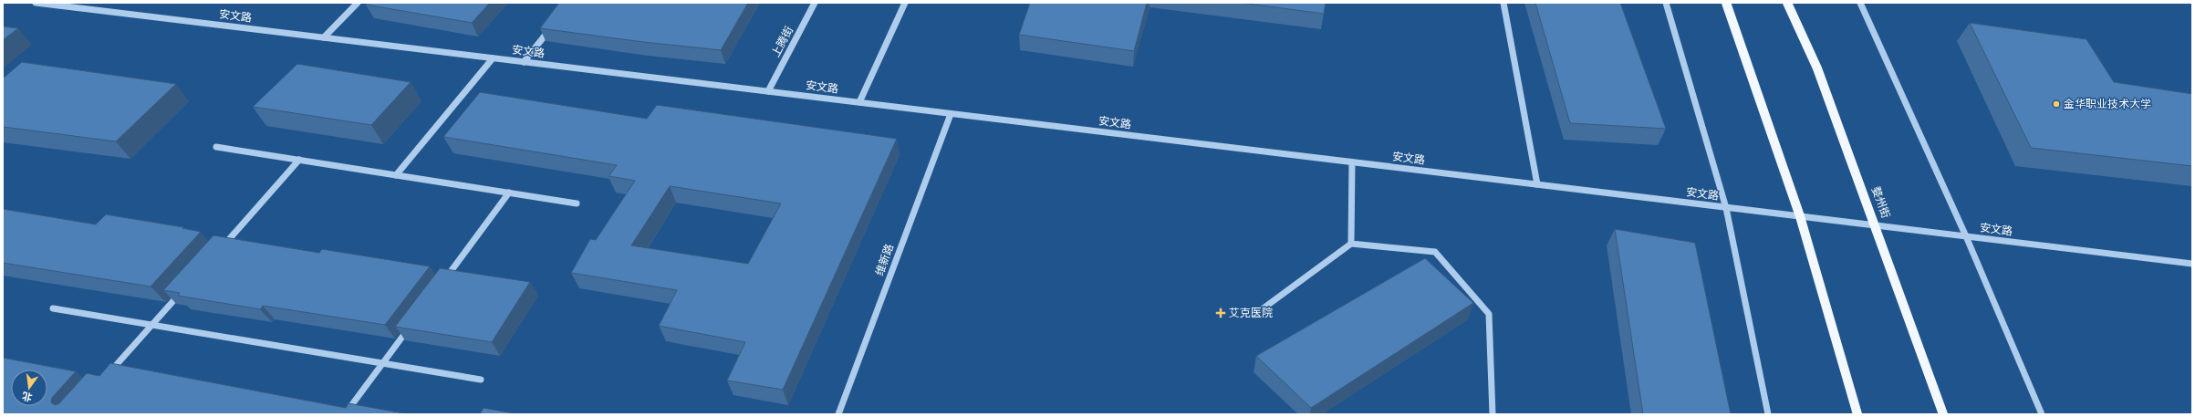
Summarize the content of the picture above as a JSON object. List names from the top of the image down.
{
  "streets": {
    "main road": ["婺州街"],
    "street": ["安文路", "上腾街", "维新路"]
  },
  "crossings": [
    ["安文路", "上腾街"],
    ["安文路", "婺州街"],
    ["安文路", "维新路"]
  ],
  "places": {
    "other": ["金华职业技术大学"],
    "health": ["艾克医院"]
  },
  "north": "bottom"
}
